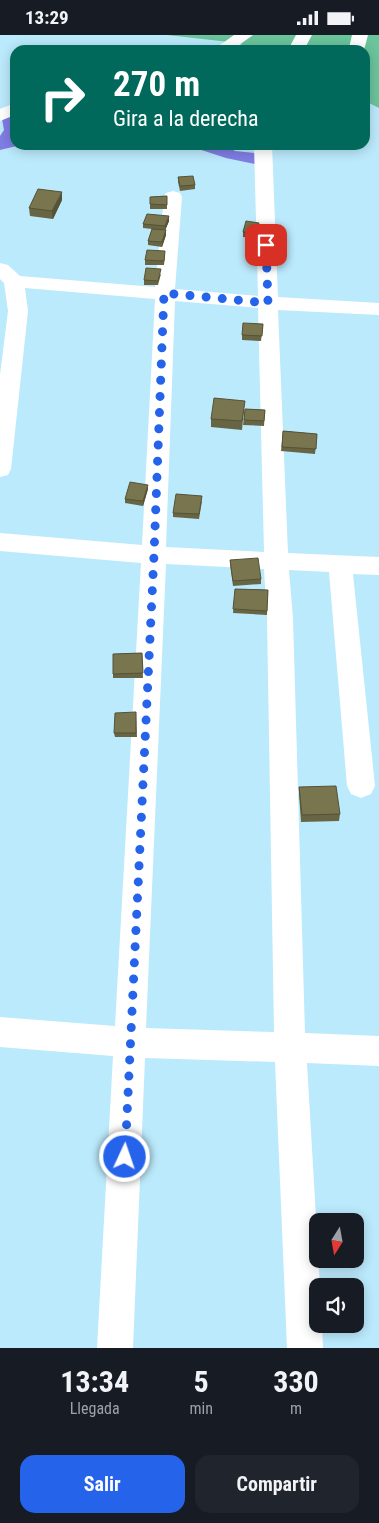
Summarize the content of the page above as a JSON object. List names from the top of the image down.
{
  "north": "bottom",
  "page": {
    "status": "13:29",
    "turn": ["270 m", "Gira a la derecha"],
    "eta": [
      "13:34",
      "Llegada",
      "5",
      "min",
      "330",
      "m"
    ],
    "buttons": ["Salir", "Compartir"]
  }
}
